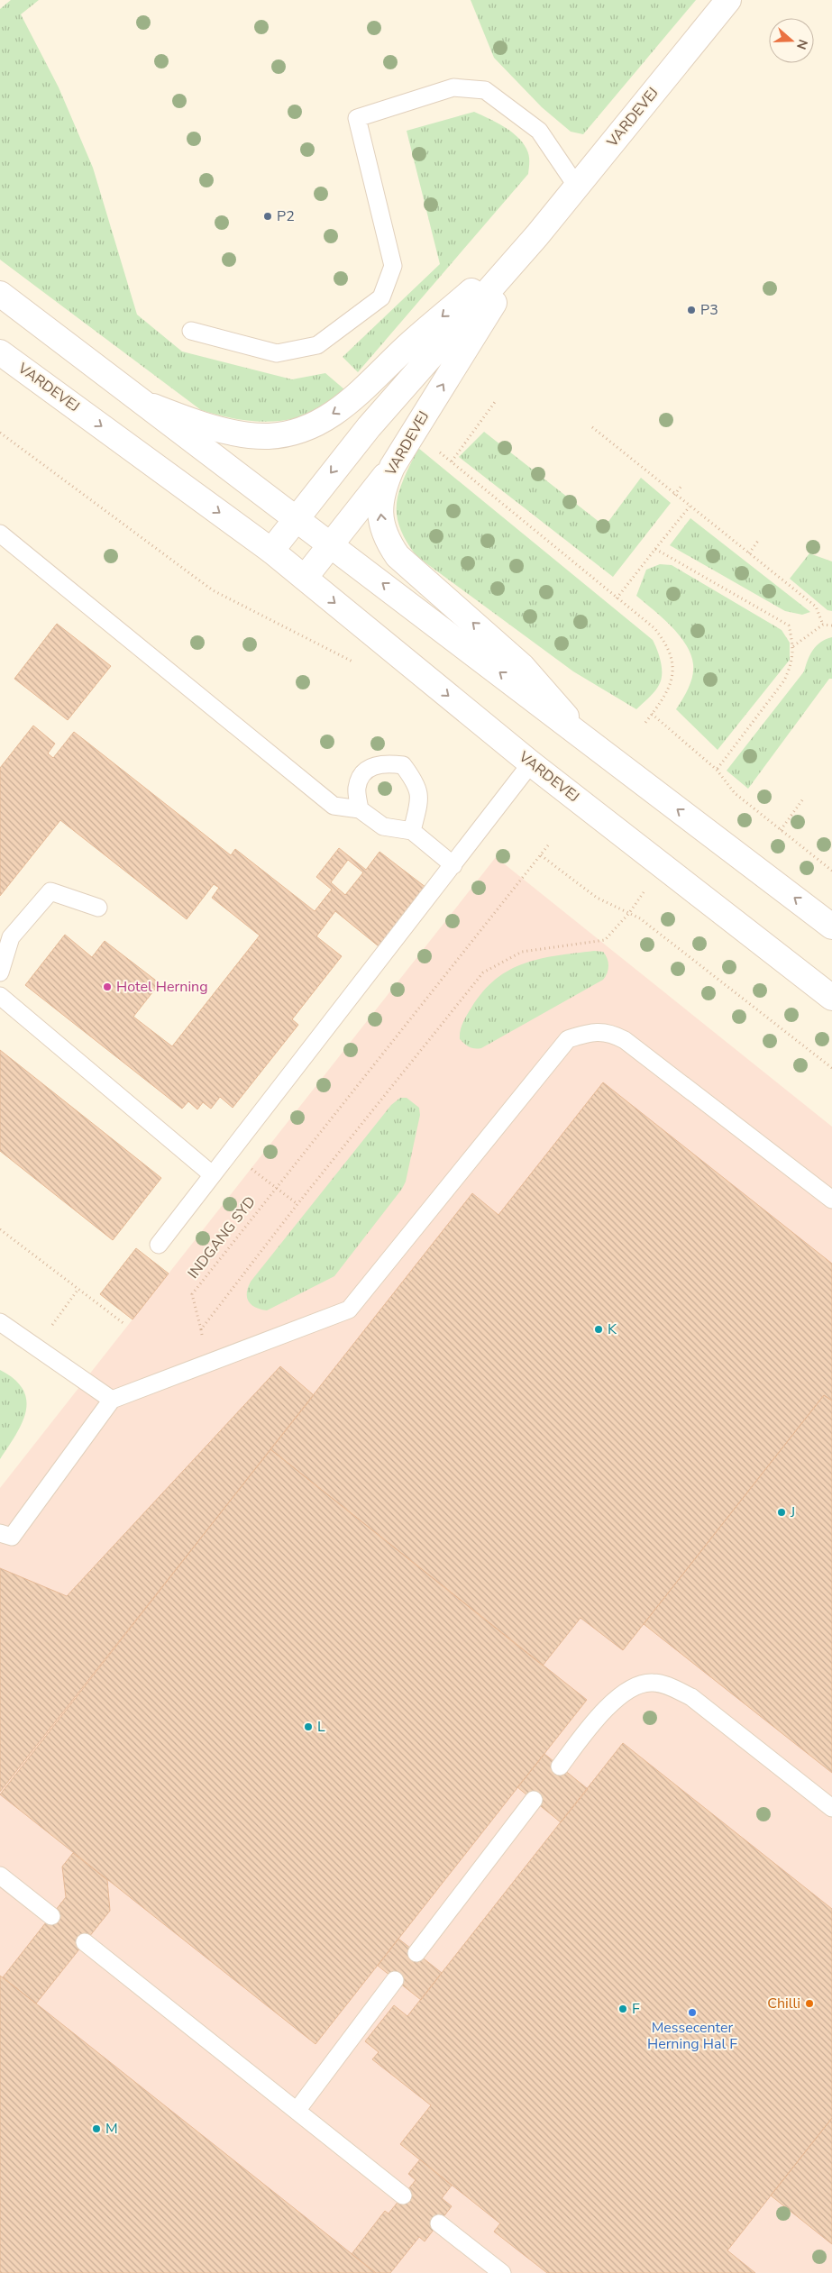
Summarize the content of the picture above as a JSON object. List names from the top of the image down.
{
  "streets": {
    "street": ["VARDEVEJ"],
    "path": ["INDGANG SYD"]
  },
  "places": [
    "P2",
    "P3",
    "Hotel Herning",
    "K",
    "J",
    "L",
    "Chilli",
    "F",
    "Messecenter Herning Hal F",
    "M"
  ],
  "north": "right"
}
